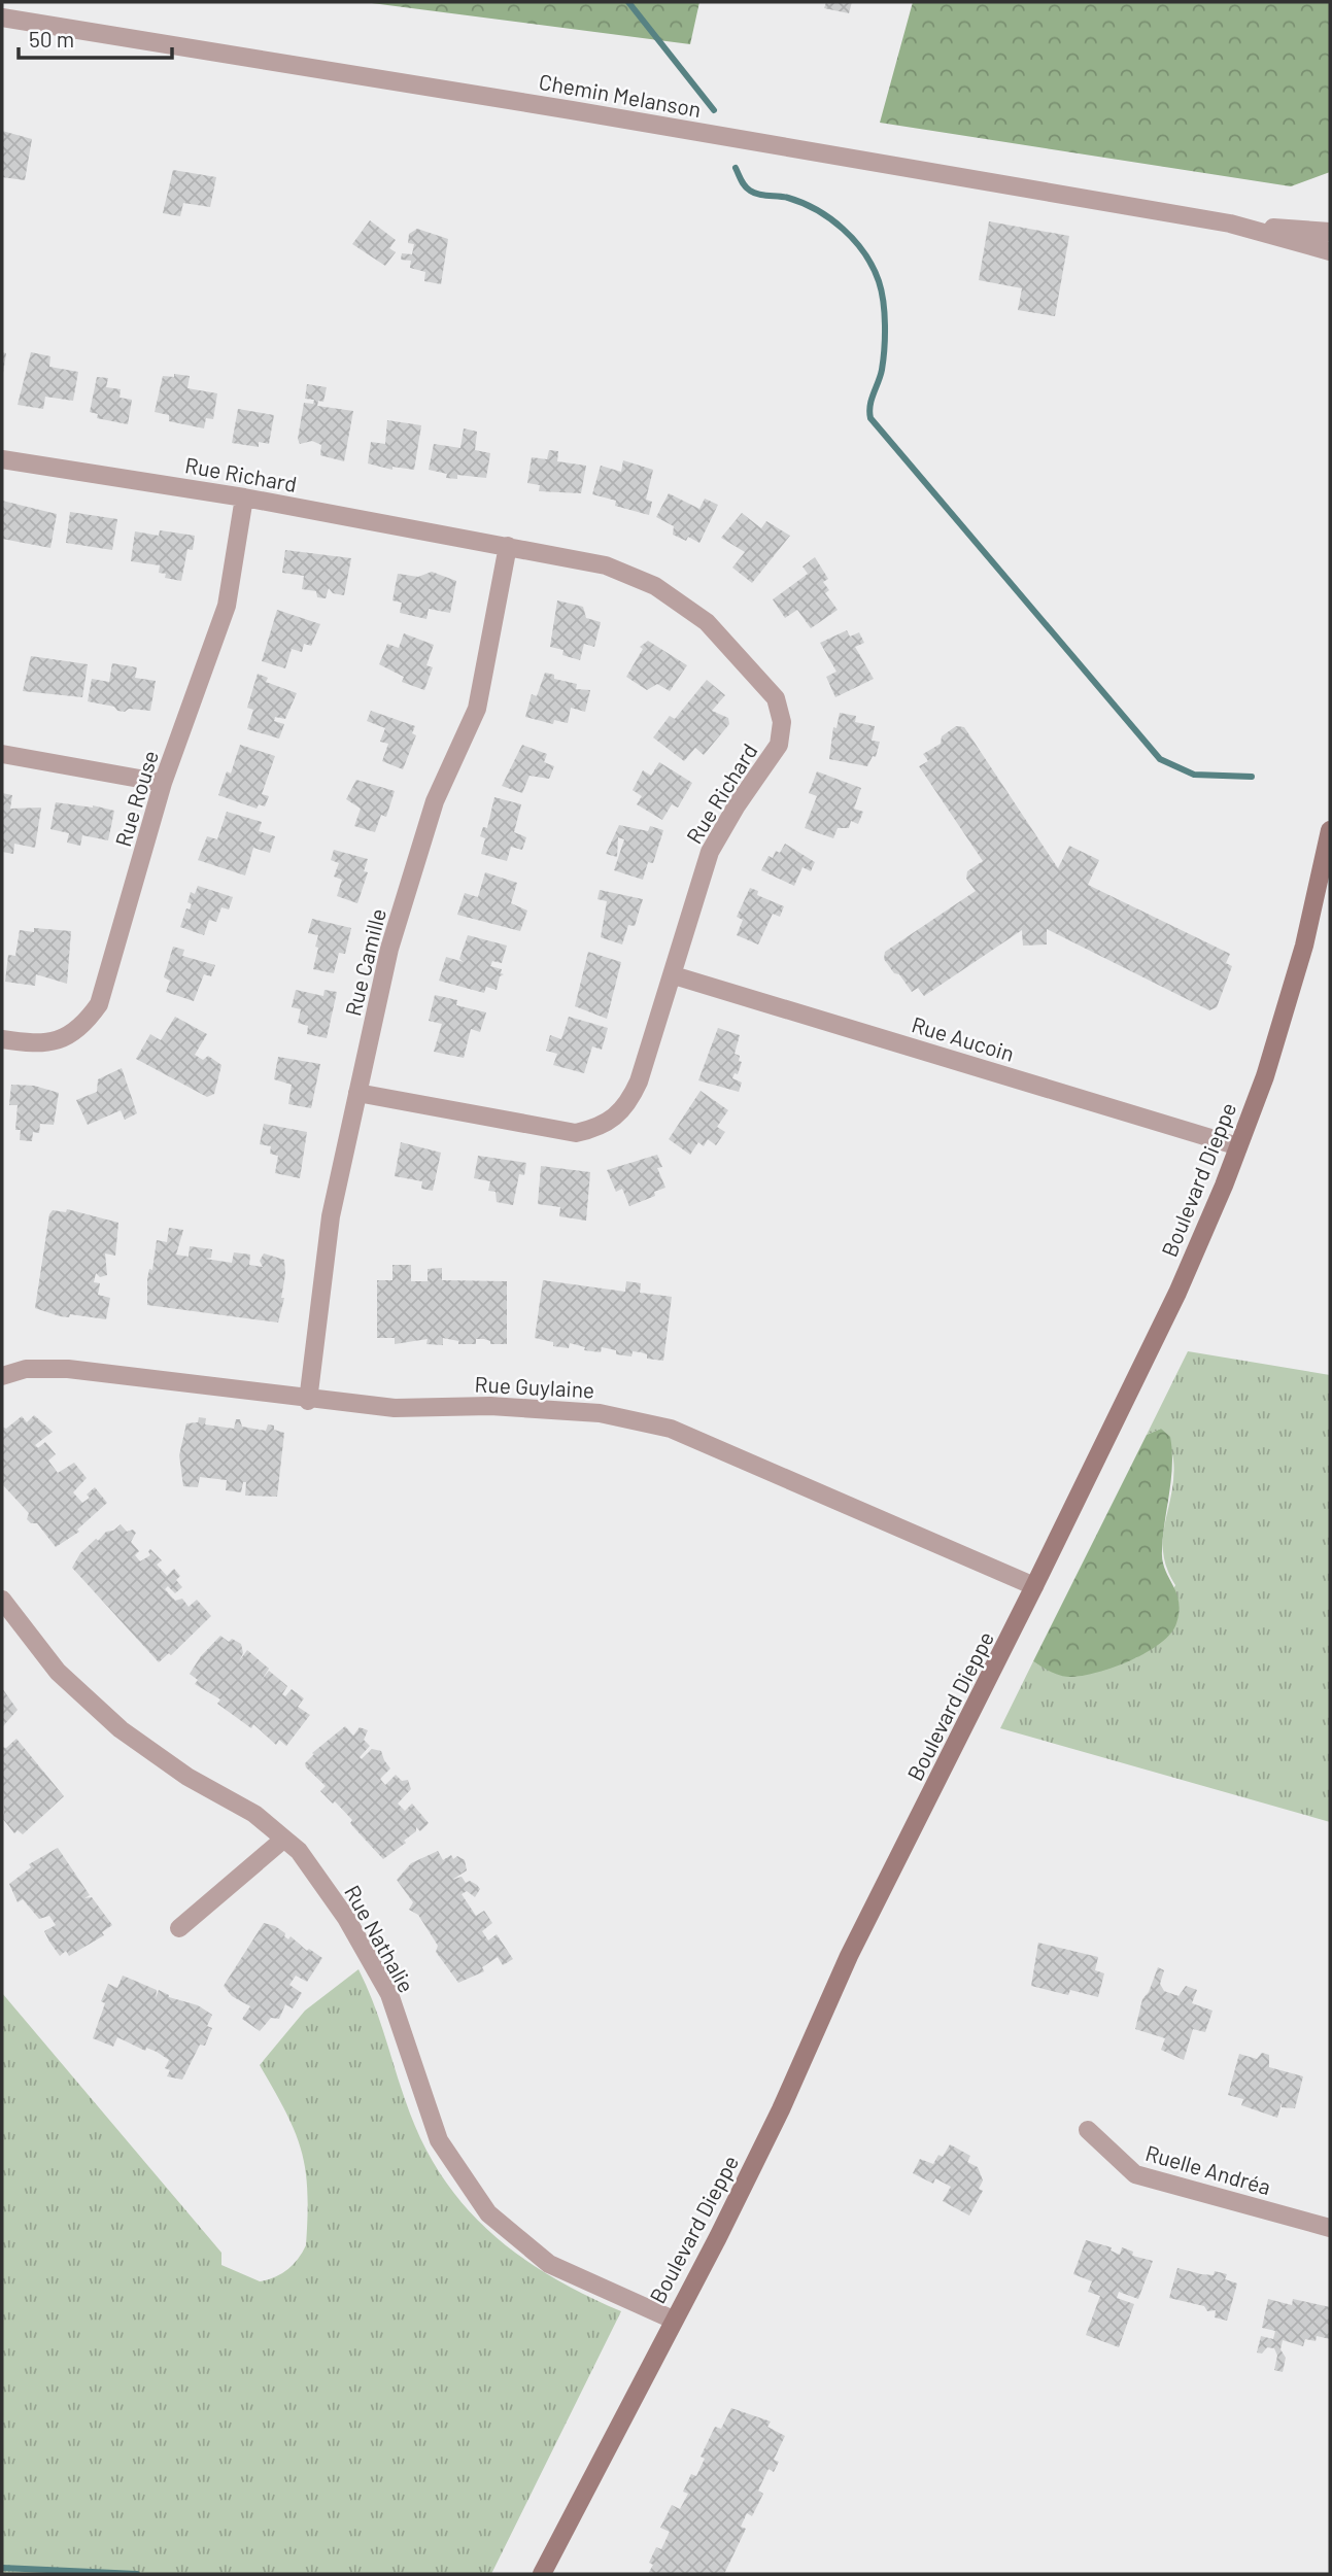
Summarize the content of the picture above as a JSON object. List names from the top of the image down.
{
  "streets": {
    "main road": ["Boulevard Dieppe"],
    "street": [
      "Chemin Melanson",
      "Rue Richard",
      "Rue Rouse",
      "Rue Camille",
      "Rue Aucoin",
      "Rue Guylaine",
      "Rue Nathalie",
      "Ruelle Andréa"
    ]
  },
  "crossings": [
    ["Rue Richard", "Rue Rouse"],
    ["Rue Richard", "Rue Camille"],
    ["Rue Richard", "Rue Aucoin"],
    ["Rue Camille", "Rue Guylaine"],
    ["Rue Aucoin", "Boulevard Dieppe"],
    ["Boulevard Dieppe", "Rue Guylaine"],
    ["Boulevard Dieppe", "Rue Nathalie"]
  ],
  "scale_bar": "50 m"
}
